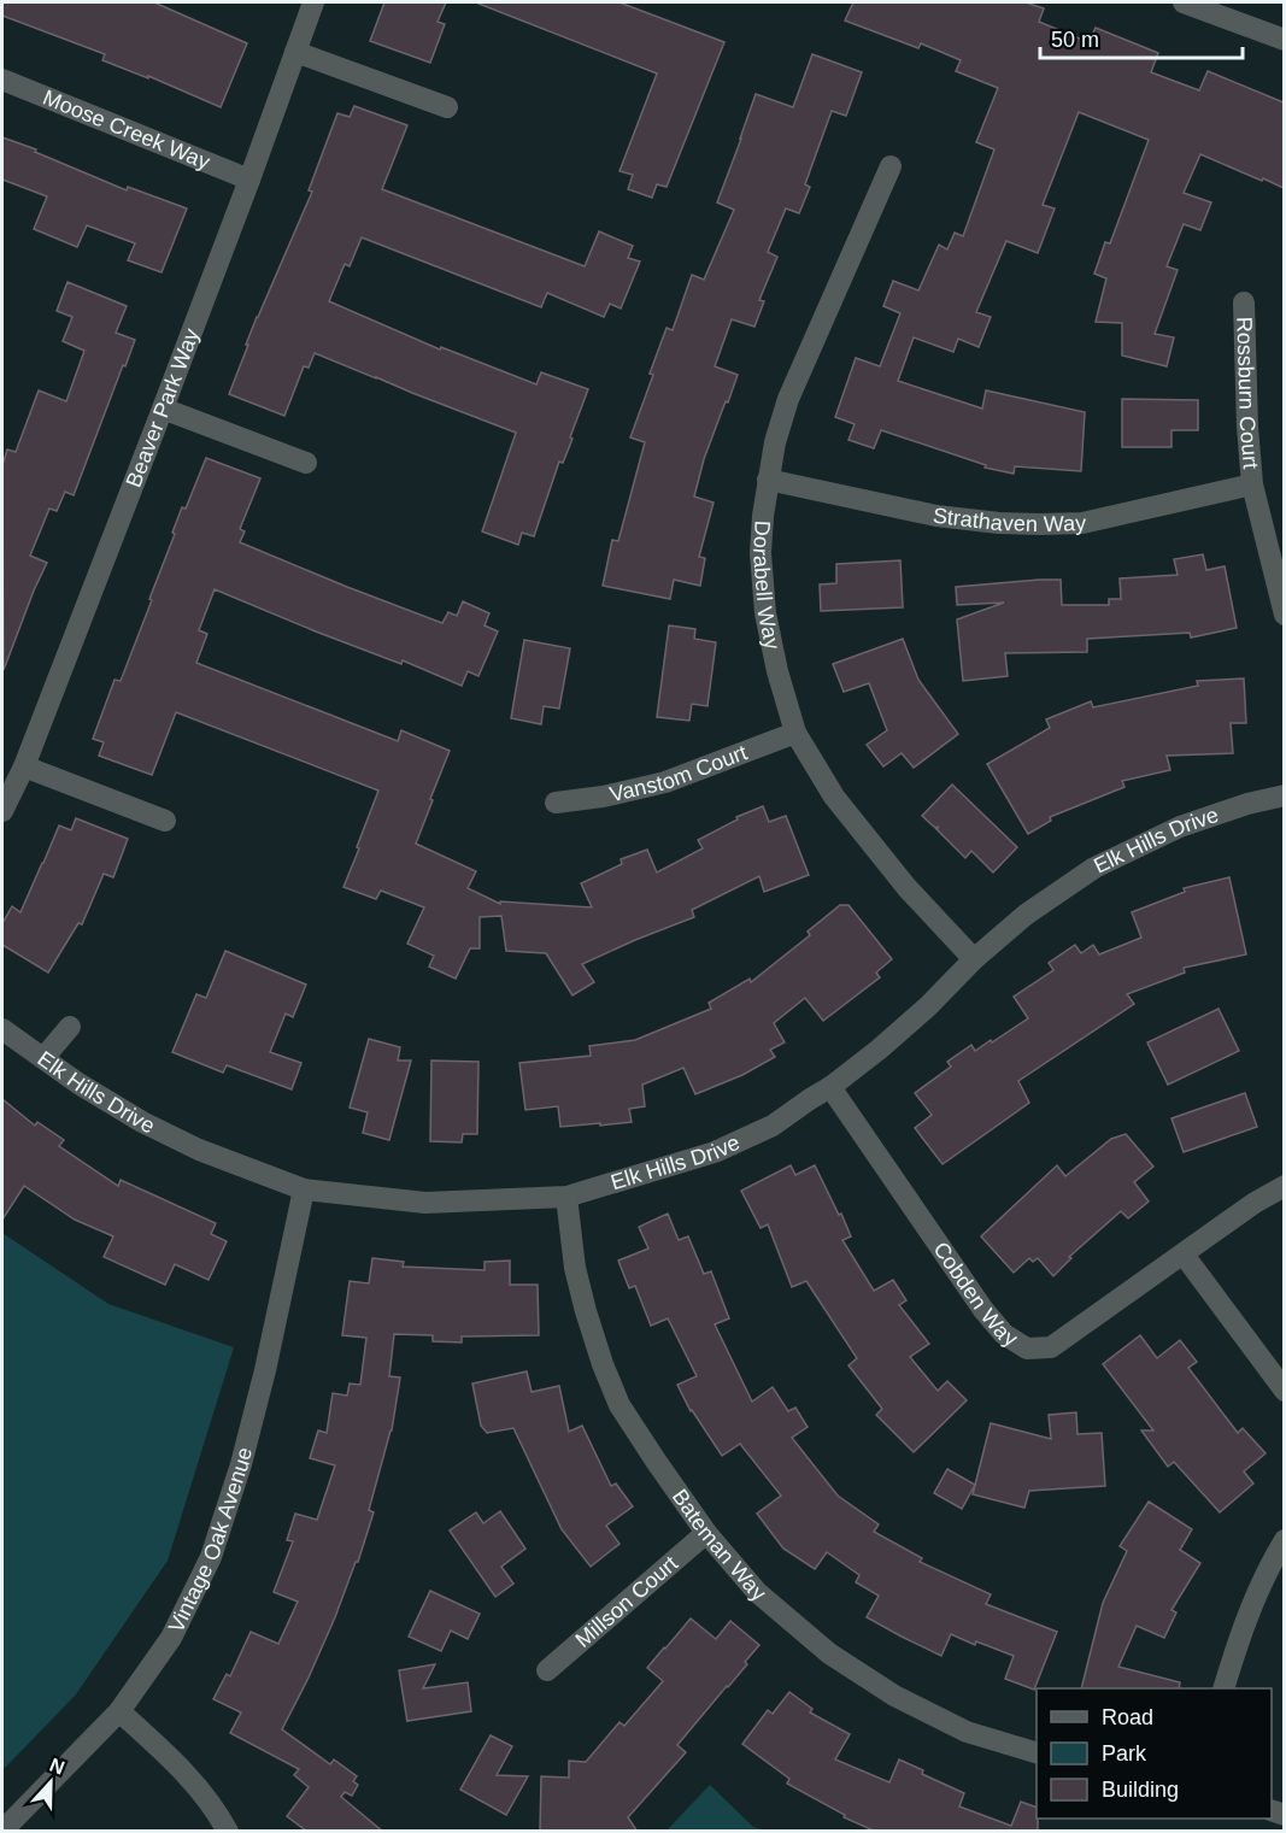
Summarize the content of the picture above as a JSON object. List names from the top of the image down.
{
  "streets": {
    "street": [
      "Moose Creek Way",
      "Rossburn Court",
      "Beaver Park Way",
      "Strathaven Way",
      "Dorabell Way",
      "Vanstom Court",
      "Elk Hills Drive",
      "Cobden Way",
      "Vintage Oak Avenue",
      "Bateman Way",
      "Millson Court"
    ]
  },
  "crossings": [
    ["Moose Creek Way", "Beaver Park Way"],
    ["Rossburn Court", "Strathaven Way"],
    ["Strathaven Way", "Dorabell Way"],
    ["Dorabell Way", "Vanstom Court"],
    ["Dorabell Way", "Elk Hills Drive"],
    ["Elk Hills Drive", "Cobden Way"],
    ["Elk Hills Drive", "Vintage Oak Avenue"],
    ["Elk Hills Drive", "Bateman Way"],
    ["Bateman Way", "Millson Court"]
  ],
  "legend": ["Road", "Park", "Building"],
  "scale_bar": "50 m",
  "north": "top"
}
